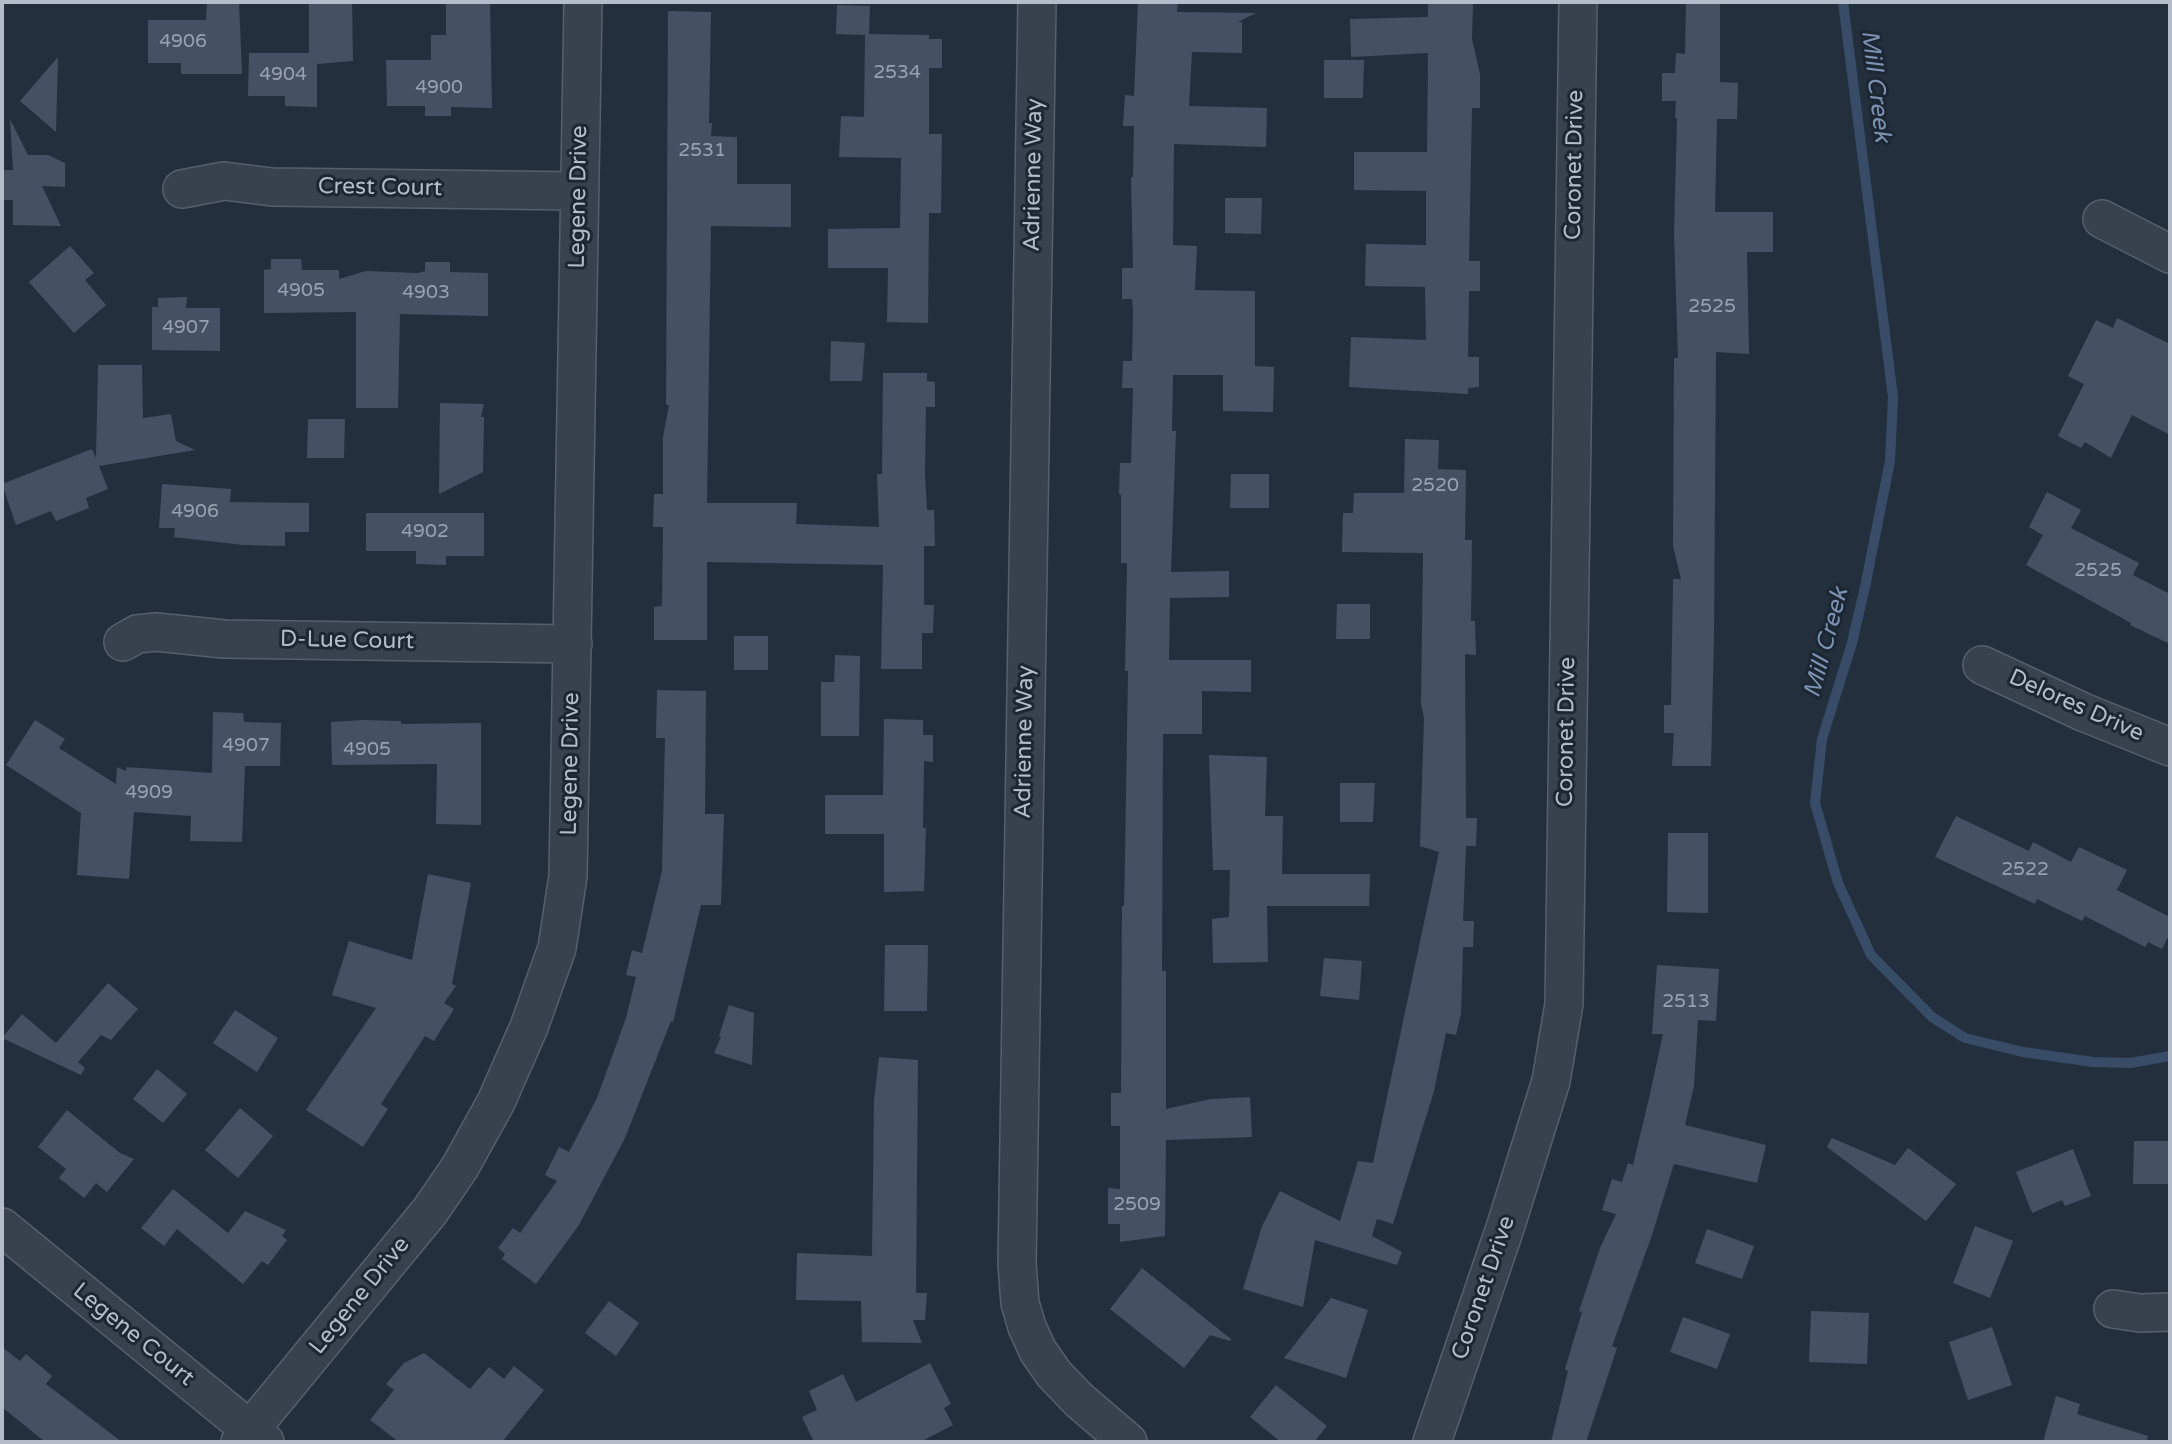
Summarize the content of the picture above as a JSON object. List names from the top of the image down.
{
  "streets": {
    "street": [
      "Coronet Drive",
      "Adrienne Way",
      "Crest Court",
      "Legene Drive",
      "D-Lue Court",
      "Delores Drive",
      "Legene Court"
    ]
  },
  "crossings": [
    ["Crest Court", "Legene Drive"],
    ["Legene Drive", "D-Lue Court"],
    ["Legene Drive", "Legene Court"]
  ],
  "water": ["Mill Creek"],
  "house_numbers": [
    "4906",
    "2534",
    "4904",
    "4900",
    "2531",
    "4905",
    "4903",
    "2525",
    "4907",
    "2520",
    "4906",
    "4902",
    "2525",
    "4907",
    "4905",
    "4909",
    "2522",
    "2513",
    "2509"
  ]
}
